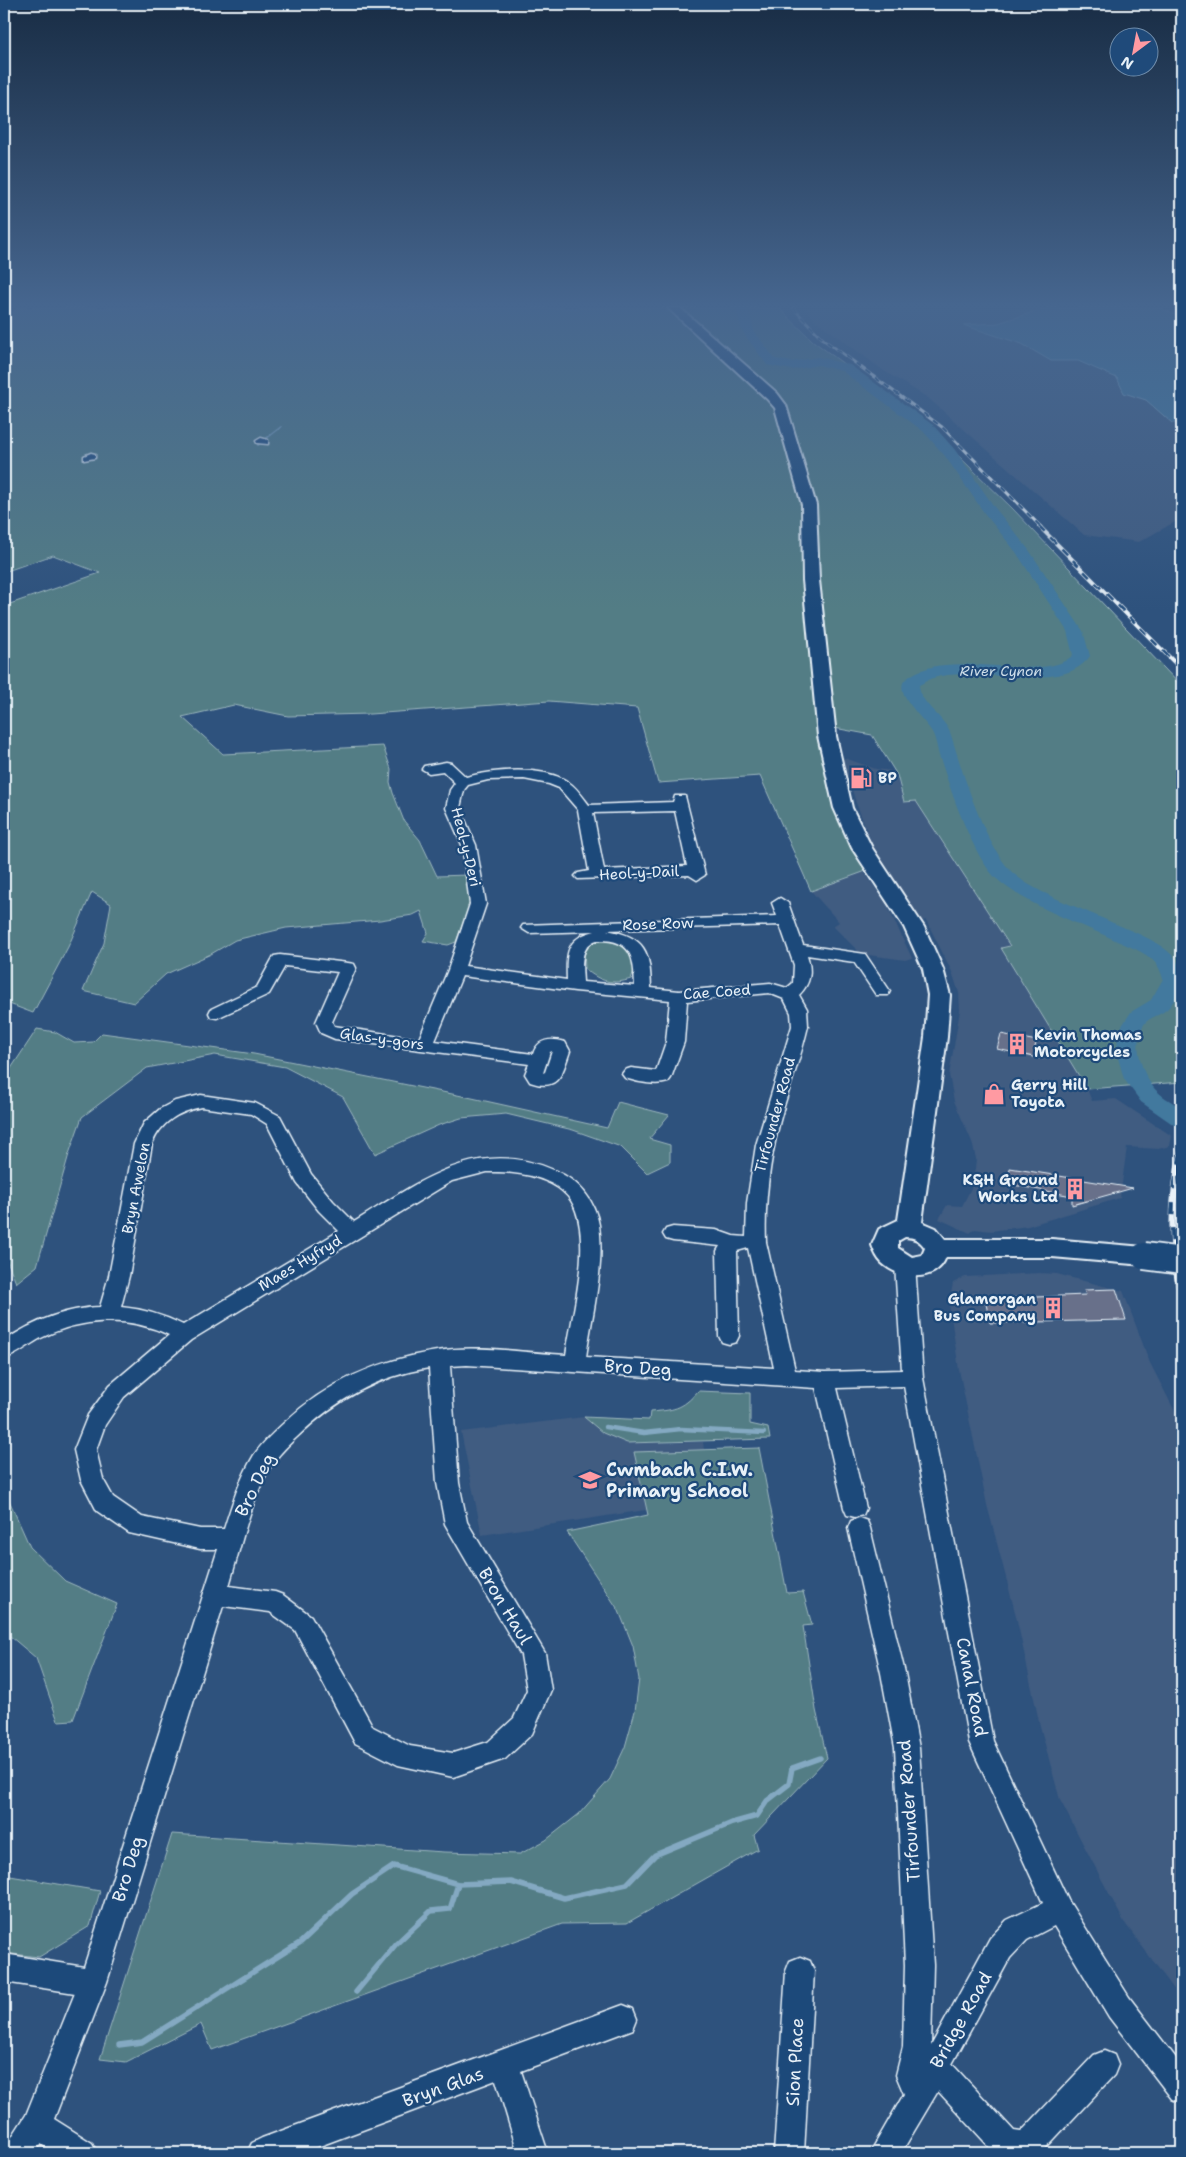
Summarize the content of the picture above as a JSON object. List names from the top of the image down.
{
  "streets": {
    "street": [
      "Heol-y-Deri",
      "Heol-y-Dail",
      "Rose Row",
      "Cae Coed",
      "Glas-y-gors",
      "Tirfounder Road",
      "Bryn Awelon",
      "Maes Hyfryd",
      "Bro Deg",
      "Bron Haul",
      "Canal Road",
      "Bridge Road",
      "Sion Place",
      "Bryn Glas"
    ]
  },
  "crossings": [
    ["Heol-y-Deri", "Cae Coed"],
    ["Heol-y-Deri", "Glas-y-gors"],
    ["Cae Coed", "Tirfounder Road"],
    ["Tirfounder Road", "Bro Deg"],
    ["Tirfounder Road", "Bridge Road"],
    ["Bryn Awelon", "Maes Hyfryd"],
    ["Maes Hyfryd", "Bro Deg"],
    ["Bro Deg", "Bron Haul"],
    ["Bro Deg", "Canal Road"],
    ["Canal Road", "Bridge Road"]
  ],
  "water": ["River Cynon"],
  "places": {
    "fuel station": ["BP"],
    "building": ["Kevin Thomas Motorcycles", "K&H Ground Works Ltd", "Glamorgan Bus Company"],
    "shop": ["Gerry Hill Toyota"],
    "school or university": ["Cwmbach C.I.W. Primary School"]
  },
  "north": "bottom left"
}
